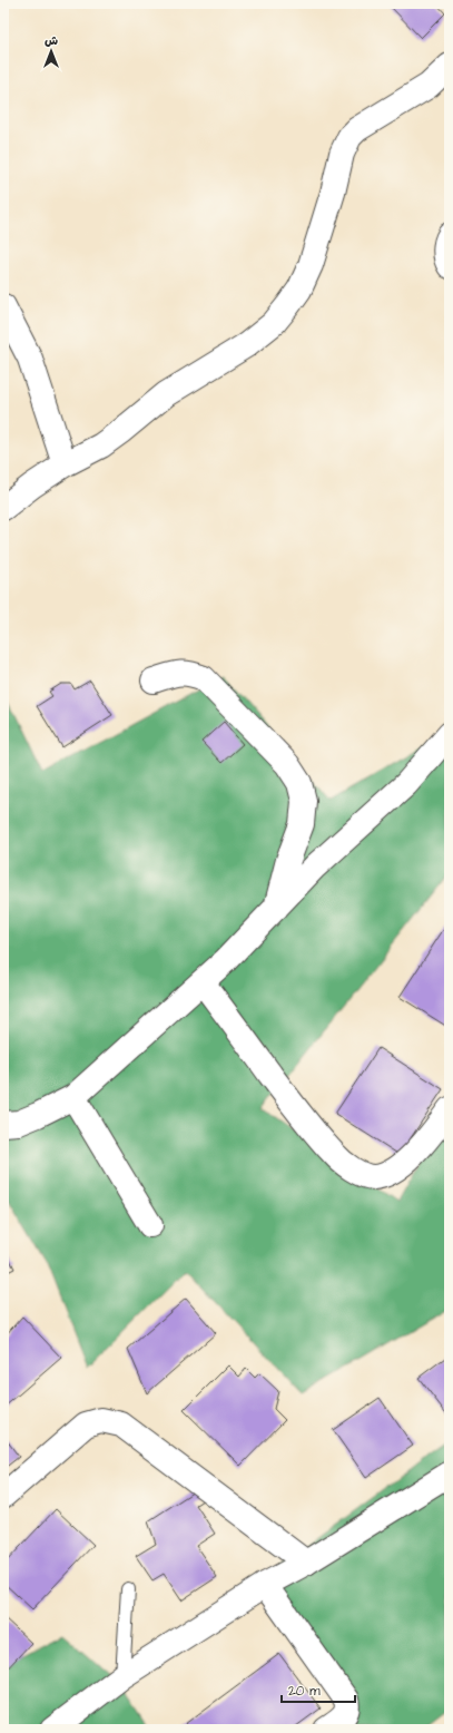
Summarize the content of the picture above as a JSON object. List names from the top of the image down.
{
  "scale_bar": "20 m",
  "north": "top"
}
